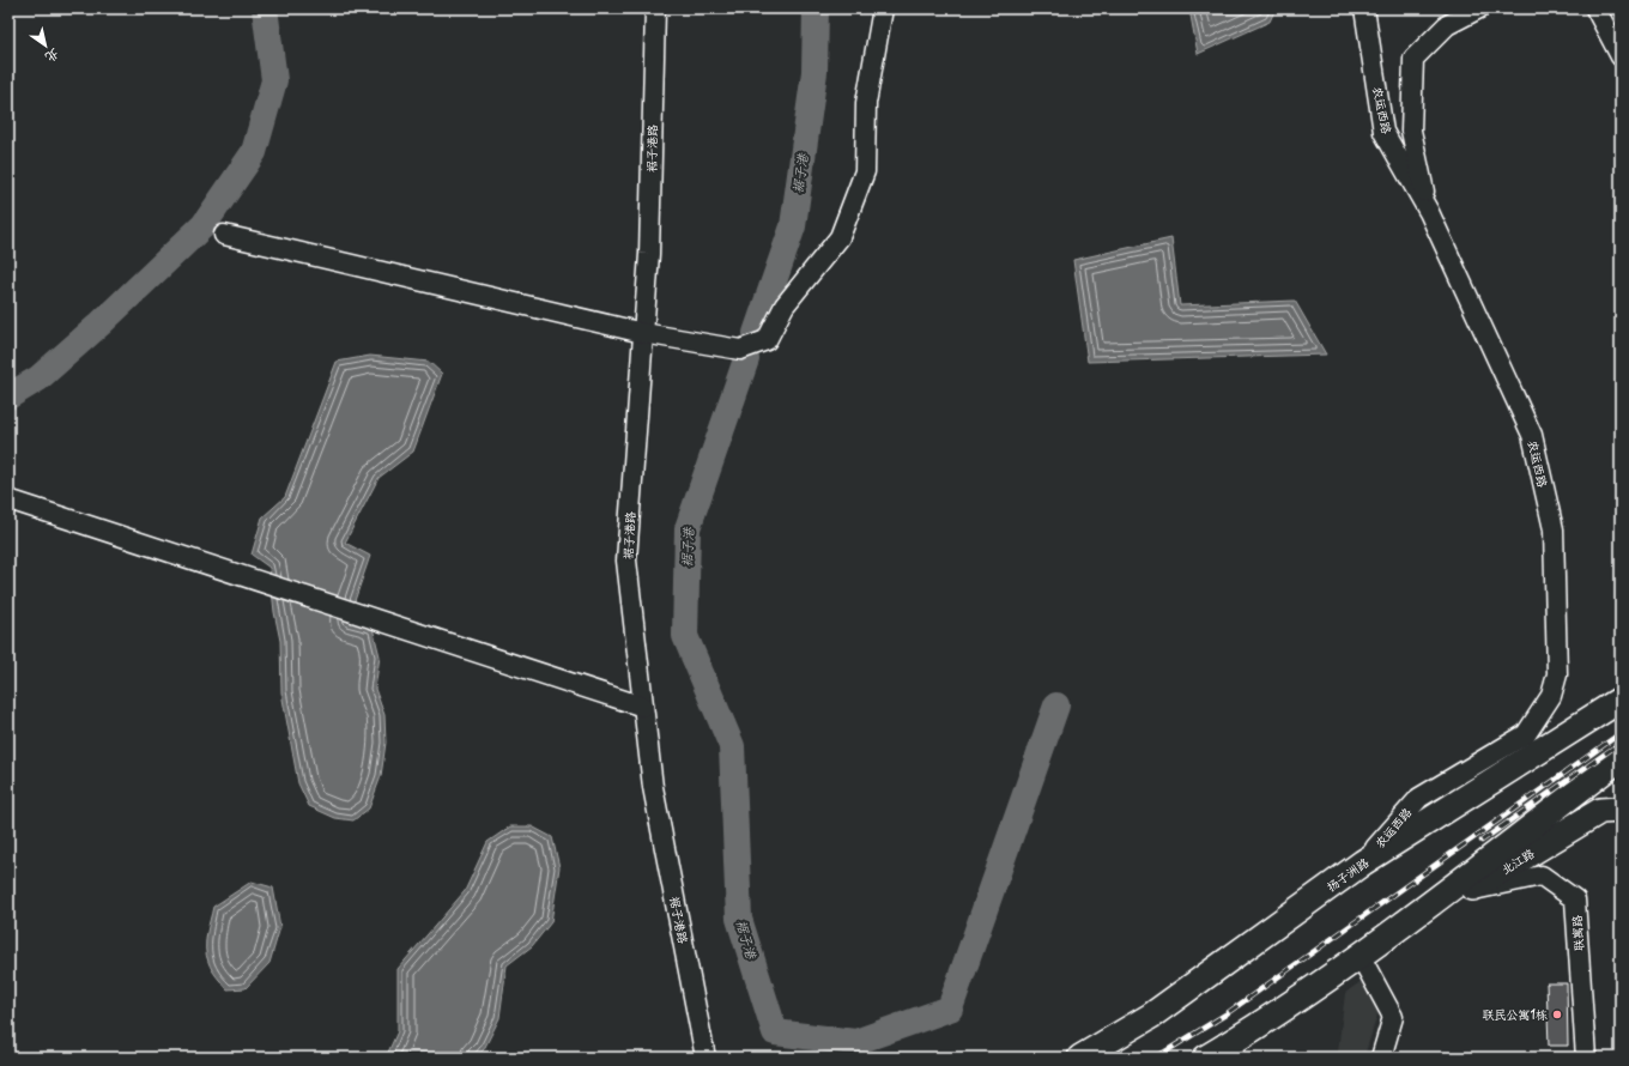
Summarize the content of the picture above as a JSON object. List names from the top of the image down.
{
  "streets": {
    "main road": ["北江路", "扬子洲路"],
    "street": ["农运西路", "裾子港路", "联寓路"]
  },
  "crossings": [
    ["农运西路", "扬子洲路"],
    ["北江路", "联寓路"]
  ],
  "water": ["裾子港"],
  "places": ["联民公寓1栋"],
  "north": "bottom right"
}
